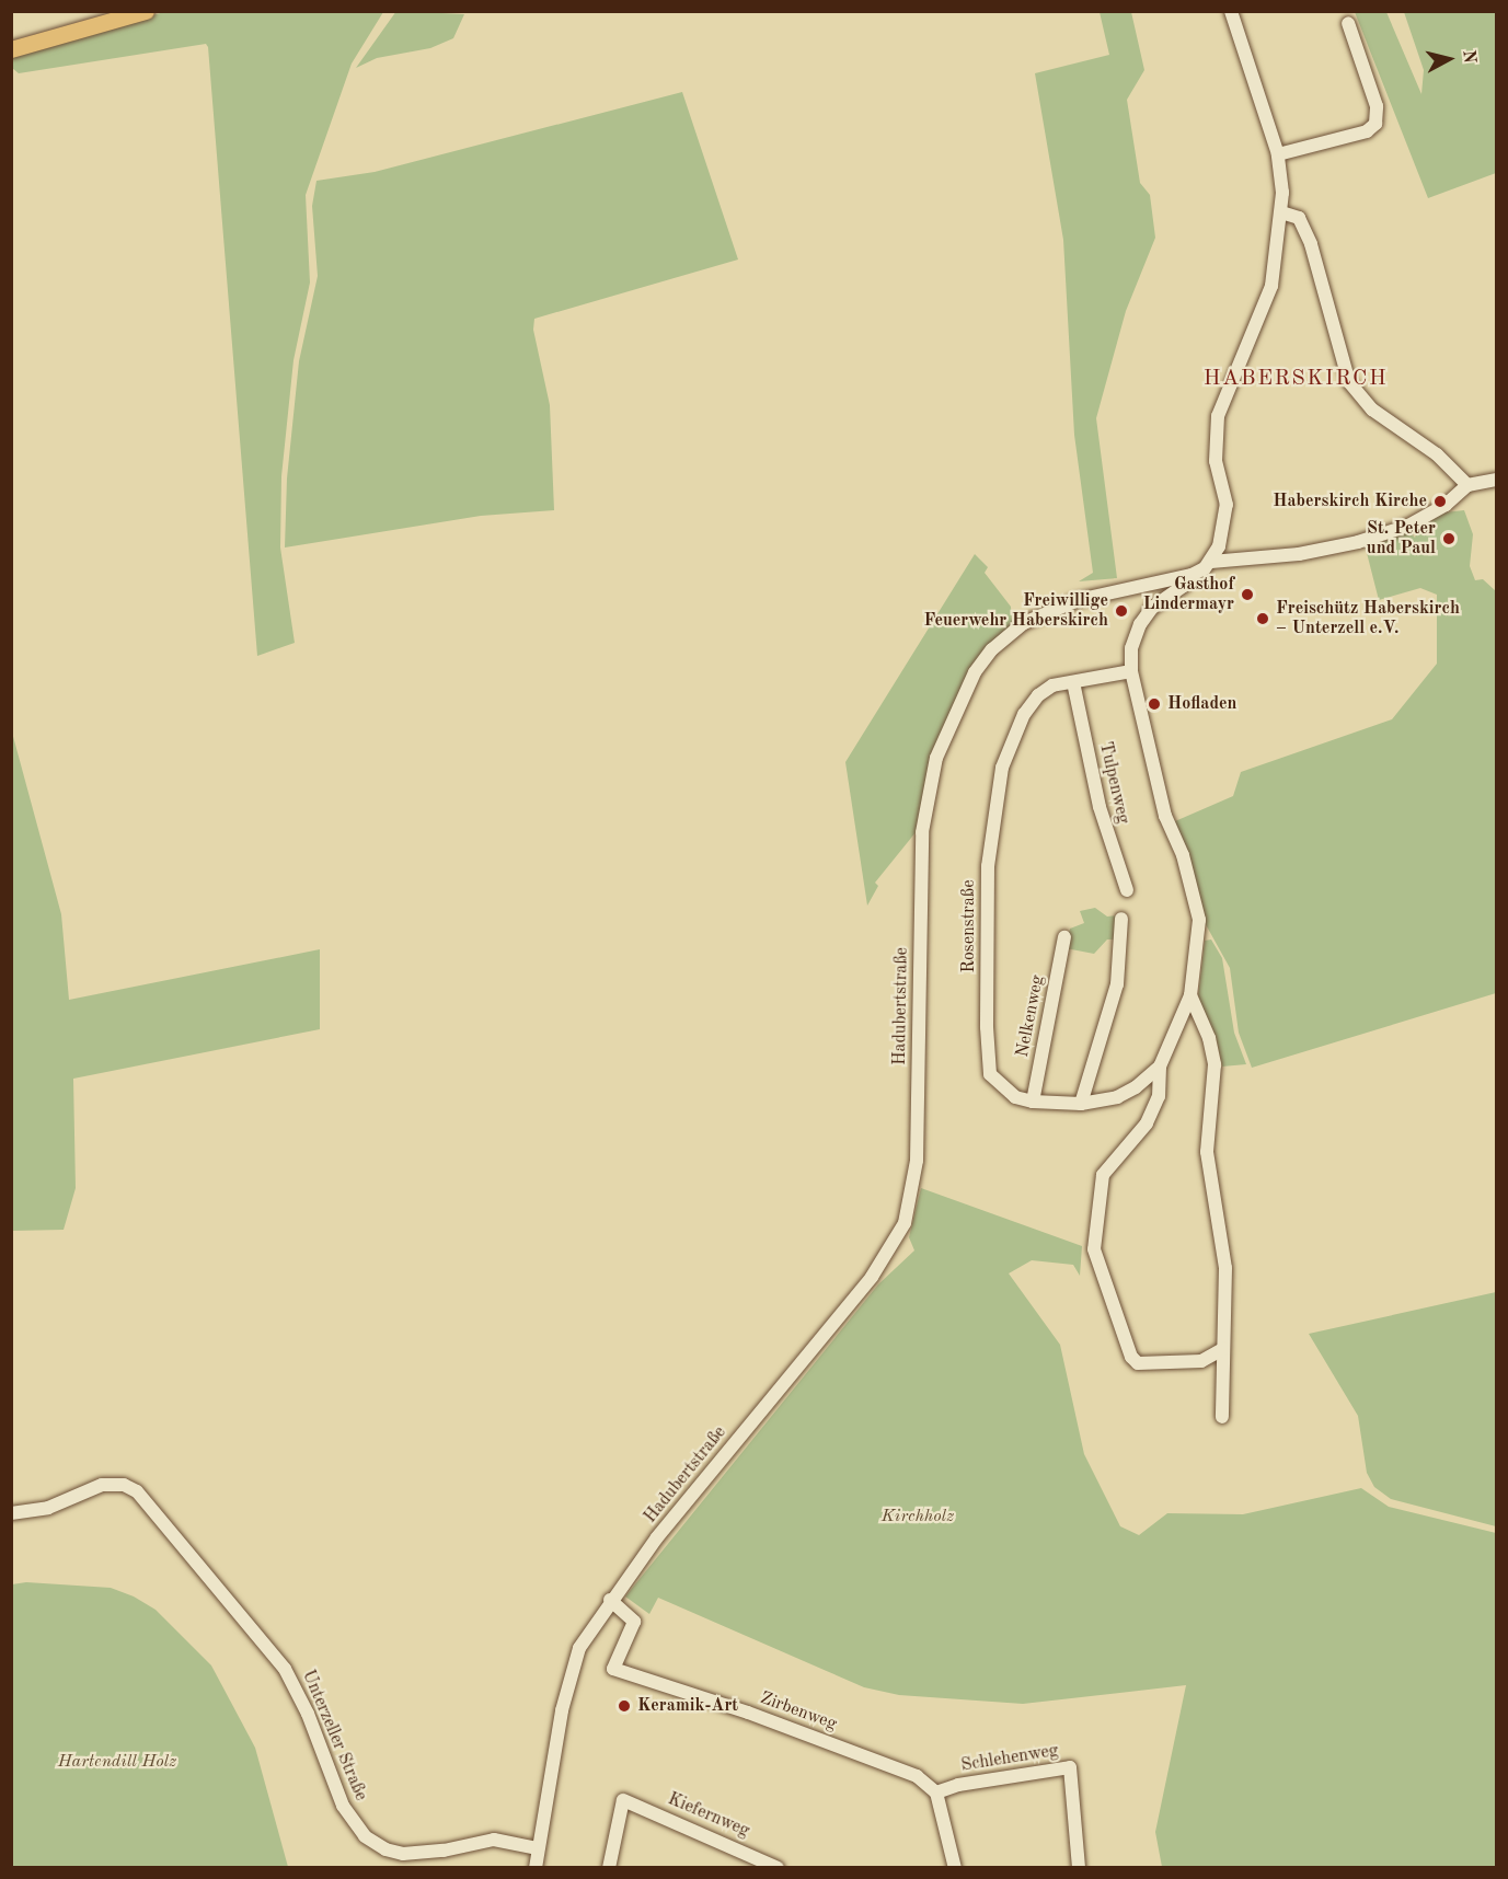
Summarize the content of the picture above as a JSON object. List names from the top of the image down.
{
  "streets": {
    "street": [
      "Tulpenweg",
      "Rosenstraße",
      "Hadubertstraße",
      "Nelkenweg",
      "Zirbenweg",
      "Unterzeller Straße",
      "Schlehenweg",
      "Kiefernweg"
    ]
  },
  "crossings": [
    ["Tulpenweg", "Rosenstraße"],
    ["Rosenstraße", "Hadubertstraße"],
    ["Rosenstraße", "Nelkenweg"],
    ["Hadubertstraße", "Zirbenweg"],
    ["Hadubertstraße", "Unterzeller Straße"],
    ["Zirbenweg", "Schlehenweg"]
  ],
  "districts": ["HABERSKIRCH"],
  "parks": ["Kirchholz", "Hartendill Holz"],
  "places": [
    "Haberskirch Kirche",
    "St. Peter und Paul",
    "Gasthof Lindermayr",
    "Freiwillige Feuerwehr Haberskirch",
    "Freischütz Haberskirch – Unterzell e.V.",
    "Hofladen",
    "Keramik-Art"
  ],
  "north": "right"
}
